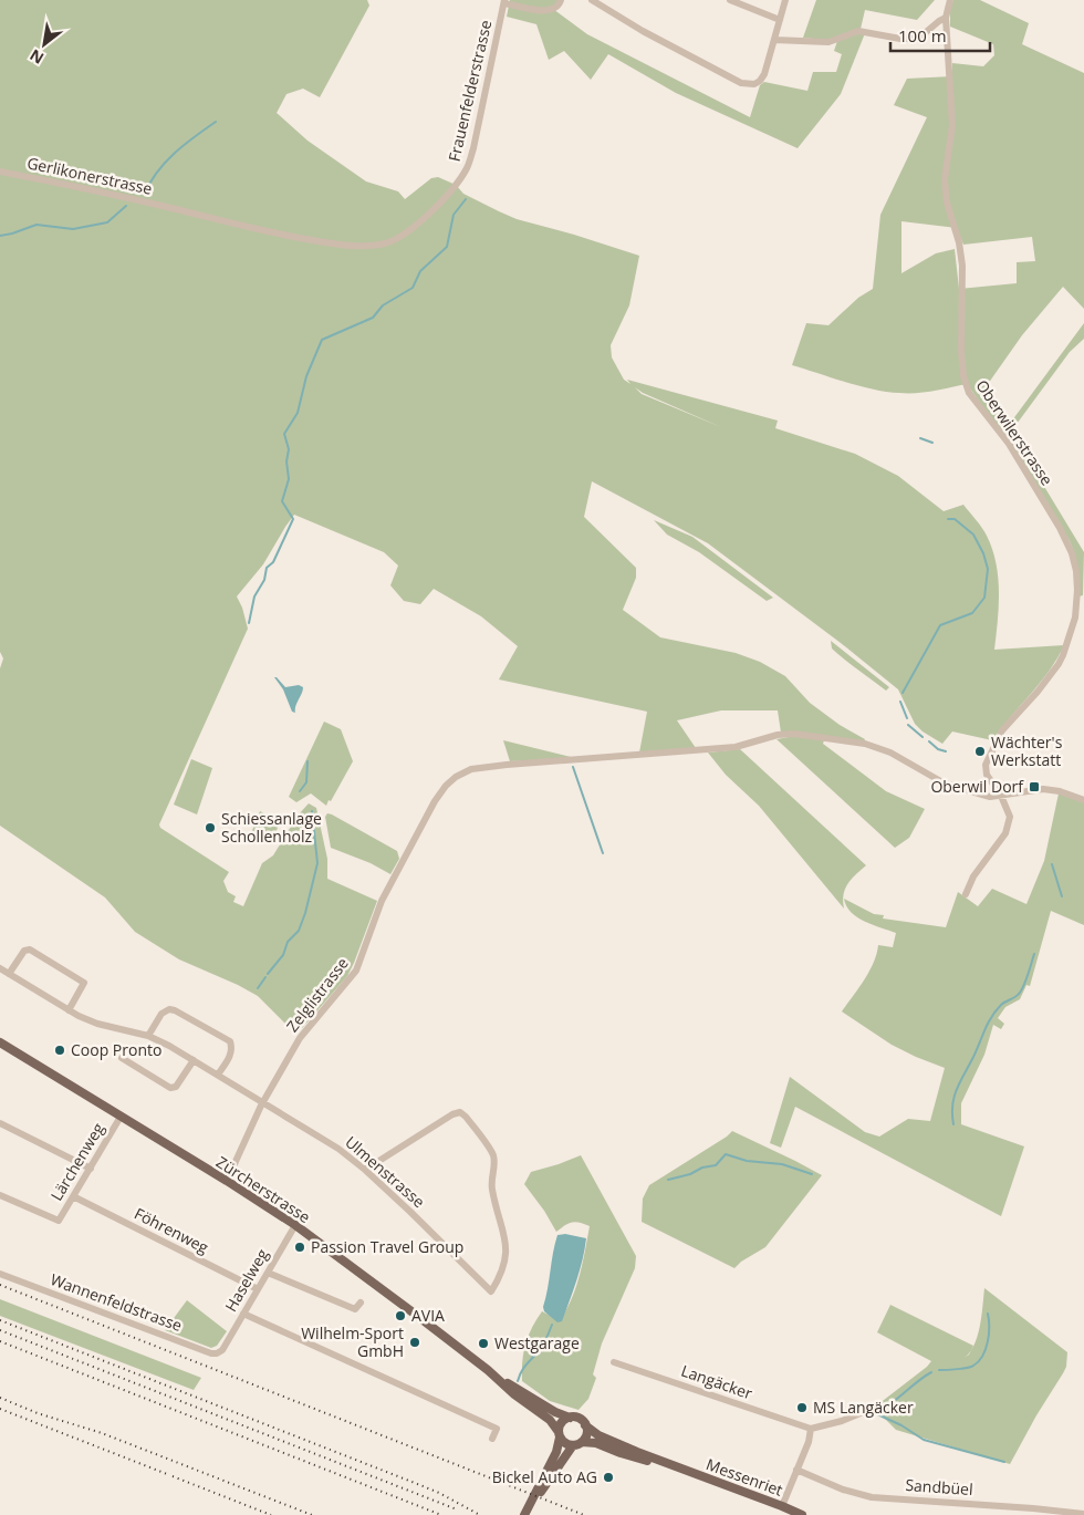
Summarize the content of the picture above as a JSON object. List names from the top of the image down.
{
  "streets": {
    "main road": ["Zürcherstrasse", "Messenriet"],
    "street": [
      "Frauenfelderstrasse",
      "Gerlikonerstrasse",
      "Oberwilerstrasse",
      "Zelglistrasse",
      "Lärchenweg",
      "Ulmenstrasse",
      "Föhrenweg",
      "Haselweg",
      "Wannenfeldstrasse",
      "Langäcker",
      "Sandbüel"
    ]
  },
  "crossings": [
    ["Frauenfelderstrasse", "Gerlikonerstrasse"],
    ["Oberwilerstrasse", "Zelglistrasse"],
    ["Zelglistrasse", "Ulmenstrasse"],
    ["Zelglistrasse", "Zürcherstrasse"],
    ["Lärchenweg", "Zürcherstrasse"],
    ["Lärchenweg", "Föhrenweg"],
    ["Zürcherstrasse", "Haselweg"],
    ["Zürcherstrasse", "Messenriet"],
    ["Föhrenweg", "Haselweg"],
    ["Haselweg", "Wannenfeldstrasse"]
  ],
  "places": {
    "other": [
      "Wächter's Werkstatt",
      "Schiessanlage Schollenholz",
      "Coop Pronto",
      "Passion Travel Group",
      "AVIA",
      "Wilhelm-Sport GmbH",
      "Westgarage",
      "MS Langäcker",
      "Bickel Auto AG"
    ],
    "transit": ["Oberwil Dorf"]
  },
  "scale_bar": "100 m",
  "north": "bottom left"
}
